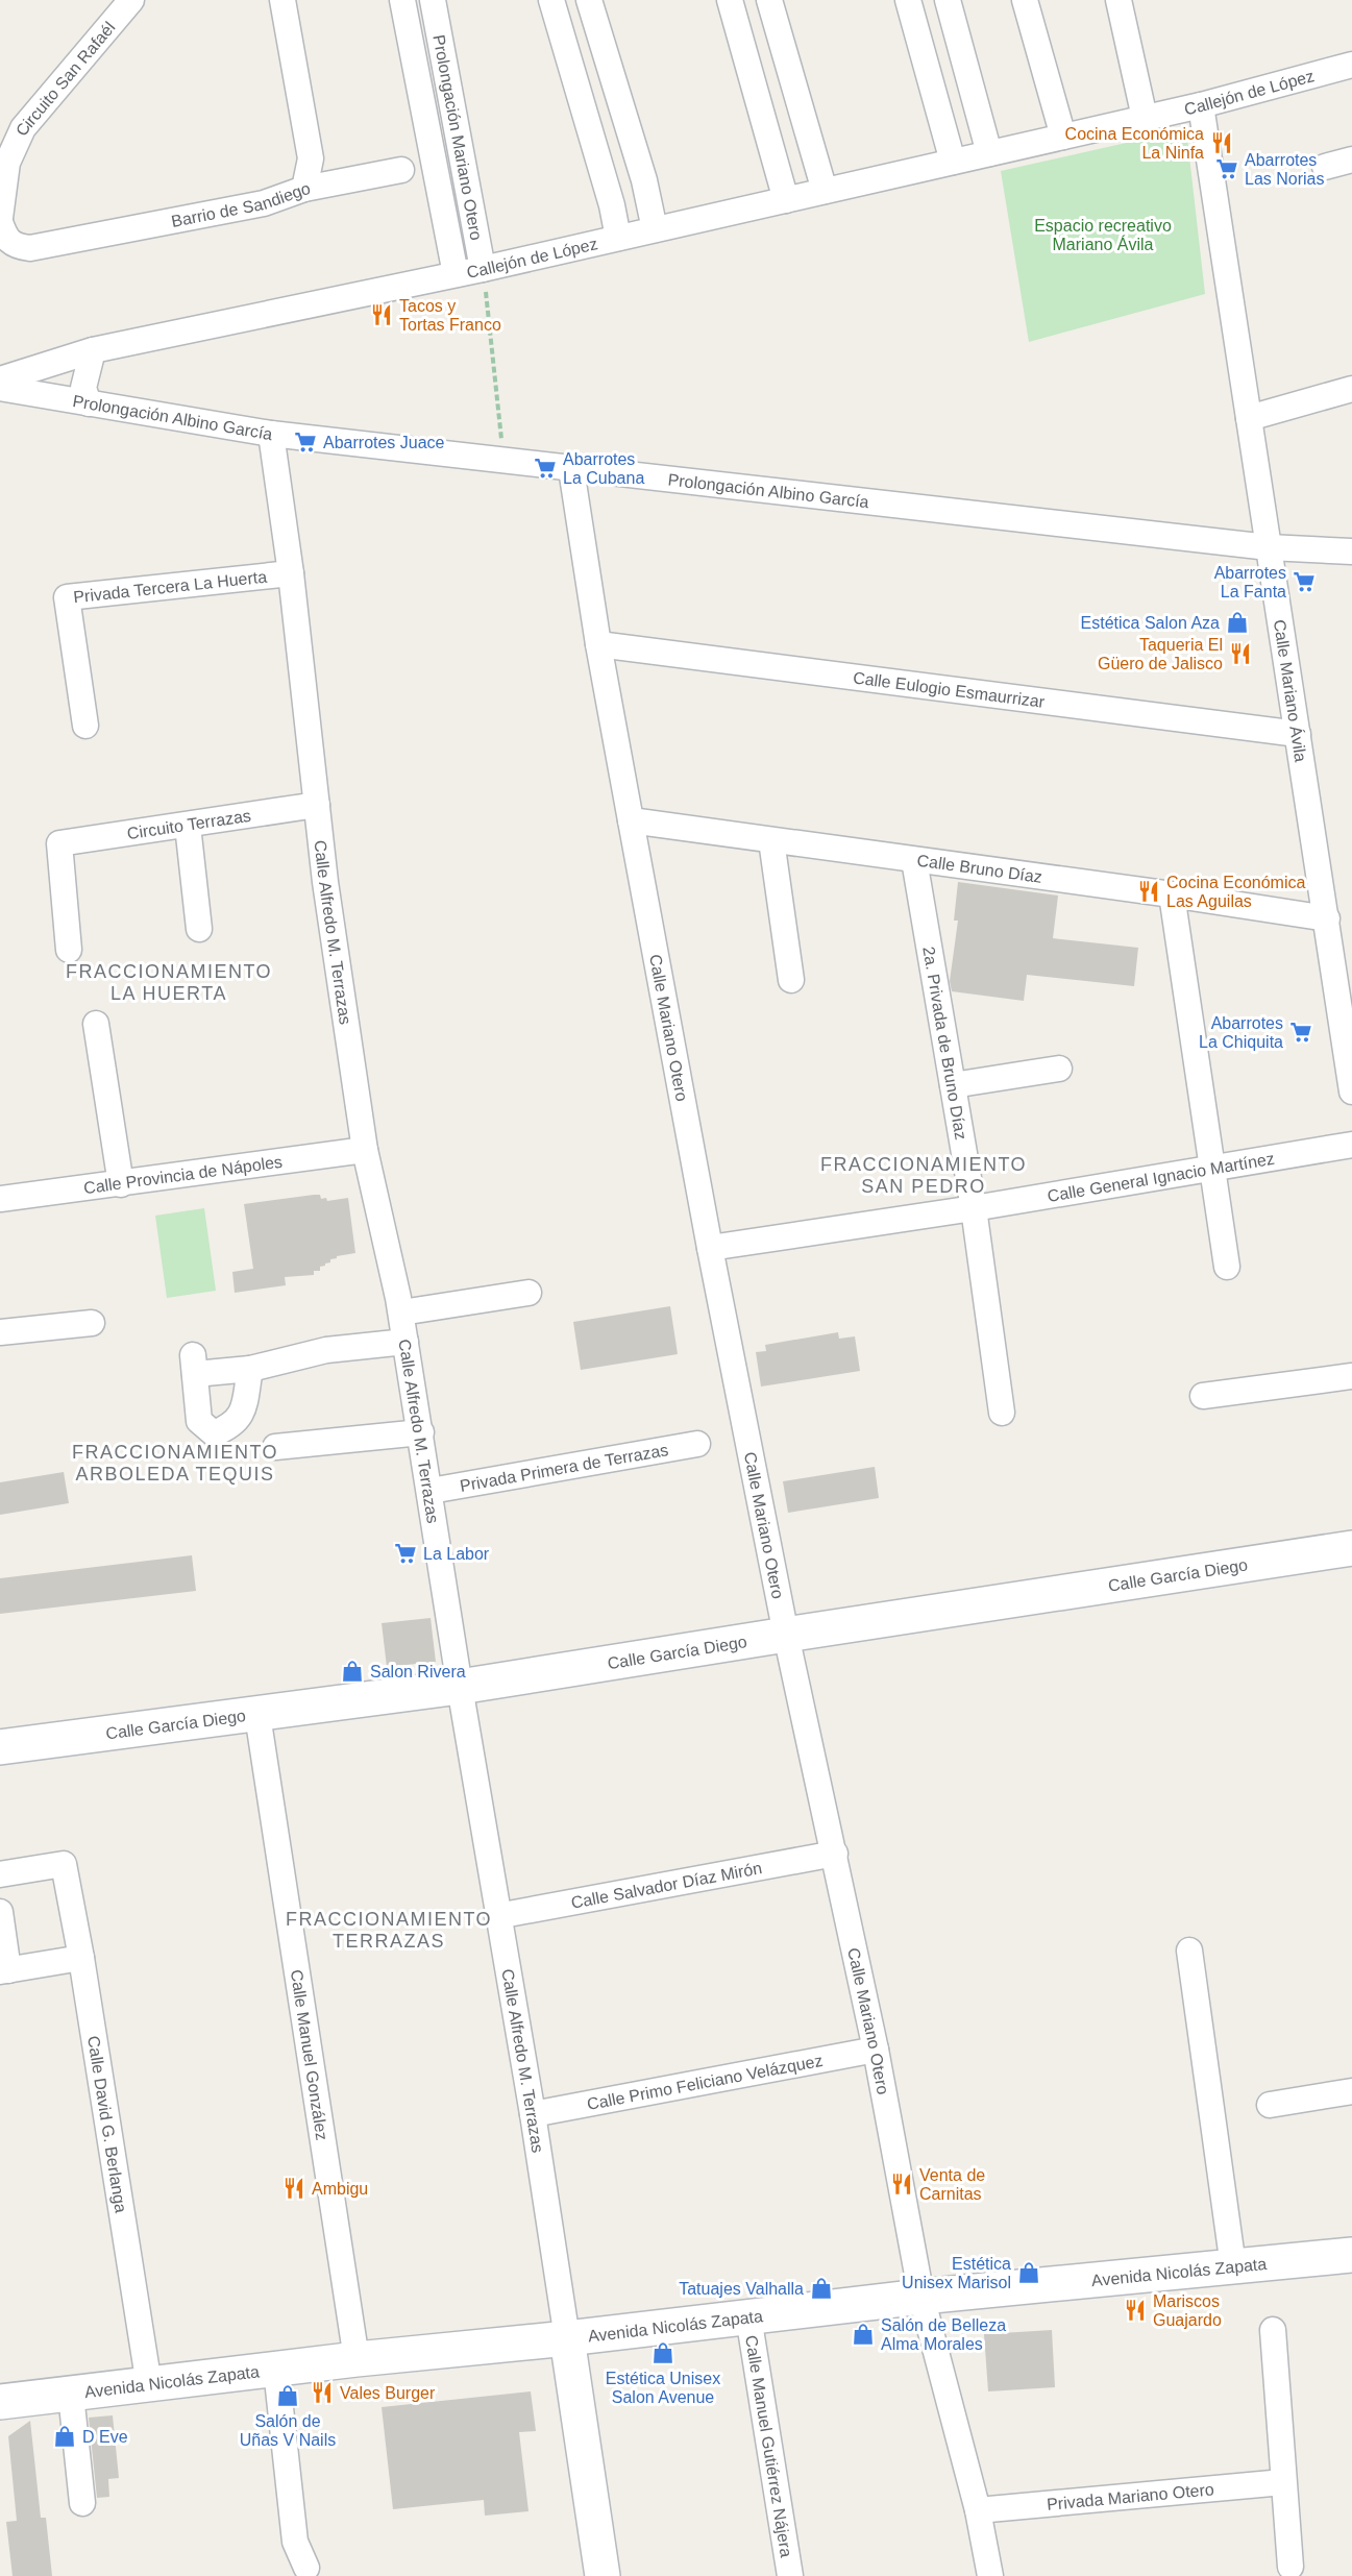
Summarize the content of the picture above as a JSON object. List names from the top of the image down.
{
  "streets": {
    "street": [
      "Circuito San Rafaél",
      "Callejón de López",
      "Prolongación Mariano Otero",
      "Barrio de Sandiego",
      "Prolongación Albino García",
      "Privada Tercera La Huerta",
      "Calle Eulogio Esmaurrizar",
      "Calle Mariano Ávila",
      "Circuito Terrazas",
      "Calle Bruno Díaz",
      "Calle Alfredo M. Terrazas",
      "Calle Mariano Otero",
      "2a. Privada de Bruno Díaz",
      "Calle Provincia de Nápoles",
      "Calle General Ignacio Martínez",
      "Privada Primera de Terrazas",
      "Calle García Diego",
      "Calle Salvador Díaz Mirón",
      "Calle Manuel González",
      "Calle Primo Feliciano Velázquez",
      "Calle David G. Berlanga",
      "Avenida Nicolás Zapata",
      "Calle Manuel Gutiérrez Nájera",
      "Privada Mariano Otero"
    ]
  },
  "crossings": [
    ["Circuito San Rafaél", "Barrio de Sandiego"],
    ["Callejón de López", "Prolongación Mariano Otero"],
    ["Callejón de López", "Calle Mariano Ávila"],
    ["Prolongación Albino García", "Calle Mariano Ávila"],
    ["Prolongación Albino García", "Calle Alfredo M. Terrazas"],
    ["Prolongación Albino García", "Calle Mariano Otero"],
    ["Privada Tercera La Huerta", "Calle Alfredo M. Terrazas"],
    ["Calle Eulogio Esmaurrizar", "Calle Mariano Ávila"],
    ["Calle Eulogio Esmaurrizar", "Calle Mariano Otero"],
    ["Calle Mariano Ávila", "Calle Bruno Díaz"],
    ["Circuito Terrazas", "Calle Alfredo M. Terrazas"],
    ["Calle Bruno Díaz", "Calle Mariano Otero"],
    ["Calle Bruno Díaz", "2a. Privada de Bruno Díaz"],
    ["Calle Alfredo M. Terrazas", "Calle Provincia de Nápoles"],
    ["Calle Alfredo M. Terrazas", "Privada Primera de Terrazas"],
    ["Calle Alfredo M. Terrazas", "Calle García Diego"],
    ["Calle Alfredo M. Terrazas", "Calle Salvador Díaz Mirón"],
    ["Calle Alfredo M. Terrazas", "Calle Primo Feliciano Velázquez"],
    ["Calle Alfredo M. Terrazas", "Avenida Nicolás Zapata"],
    ["Calle Mariano Otero", "Calle General Ignacio Martínez"],
    ["Calle Mariano Otero", "Calle García Diego"],
    ["Calle Mariano Otero", "Calle Salvador Díaz Mirón"],
    ["Calle Mariano Otero", "Calle Primo Feliciano Velázquez"],
    ["Calle Mariano Otero", "Avenida Nicolás Zapata"],
    ["Calle Mariano Otero", "Privada Mariano Otero"],
    ["2a. Privada de Bruno Díaz", "Calle General Ignacio Martínez"],
    ["Calle García Diego", "Calle Manuel González"],
    ["Calle Manuel González", "Avenida Nicolás Zapata"],
    ["Calle David G. Berlanga", "Avenida Nicolás Zapata"],
    ["Avenida Nicolás Zapata", "Calle Manuel Gutiérrez Nájera"]
  ],
  "districts": [
    "FRACCIONAMIENTO LA HUERTA",
    "FRACCIONAMIENTO SAN PEDRO",
    "FRACCIONAMIENTO ARBOLEDA TEQUIS",
    "FRACCIONAMIENTO TERRAZAS"
  ],
  "parks": ["Espacio recreativo Mariano Ávila"],
  "places": {
    "restaurant": [
      "Cocina Económica La Ninfa",
      "Tacos y Tortas Franco",
      "Taqueria El Güero de Jalisco",
      "Cocina Económica Las Aguilas",
      "Venta de Carnitas",
      "Ambigu",
      "Mariscos Guajardo",
      "Vales Burger"
    ],
    "supermarket": [
      "Abarrotes Las Norias",
      "Abarrotes Juace",
      "Abarrotes La Cubana",
      "Abarrotes La Fanta",
      "Abarrotes La Chiquita",
      "La Labor"
    ],
    "shop": [
      "Estética Salon Aza",
      "Salon Rivera",
      "Estética Unisex Marisol",
      "Tatuajes Valhalla",
      "Salón de Belleza Alma Morales",
      "Estética Unisex Salon Avenue",
      "Salón de Uñas V Nails",
      "D Eve"
    ]
  }
}
